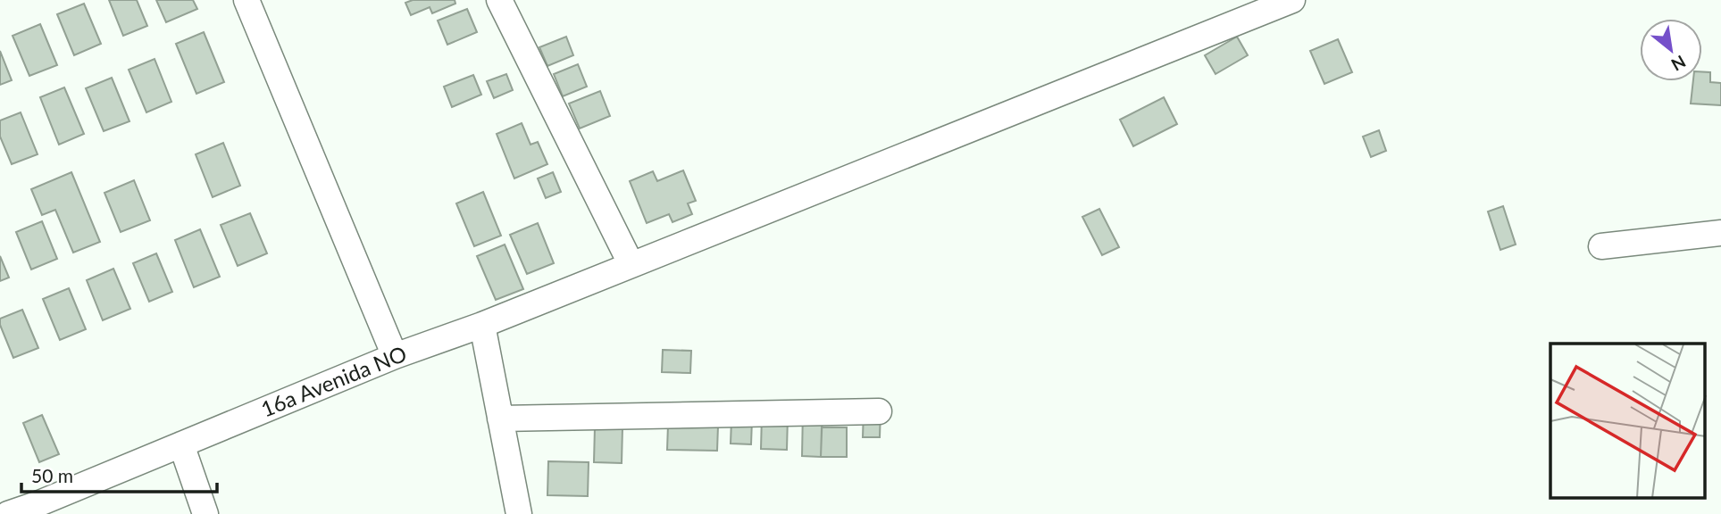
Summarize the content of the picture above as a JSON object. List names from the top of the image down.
{
  "streets": {
    "street": ["16a Avenida NO"]
  },
  "scale_bar": "50 m",
  "north": "bottom right"
}
